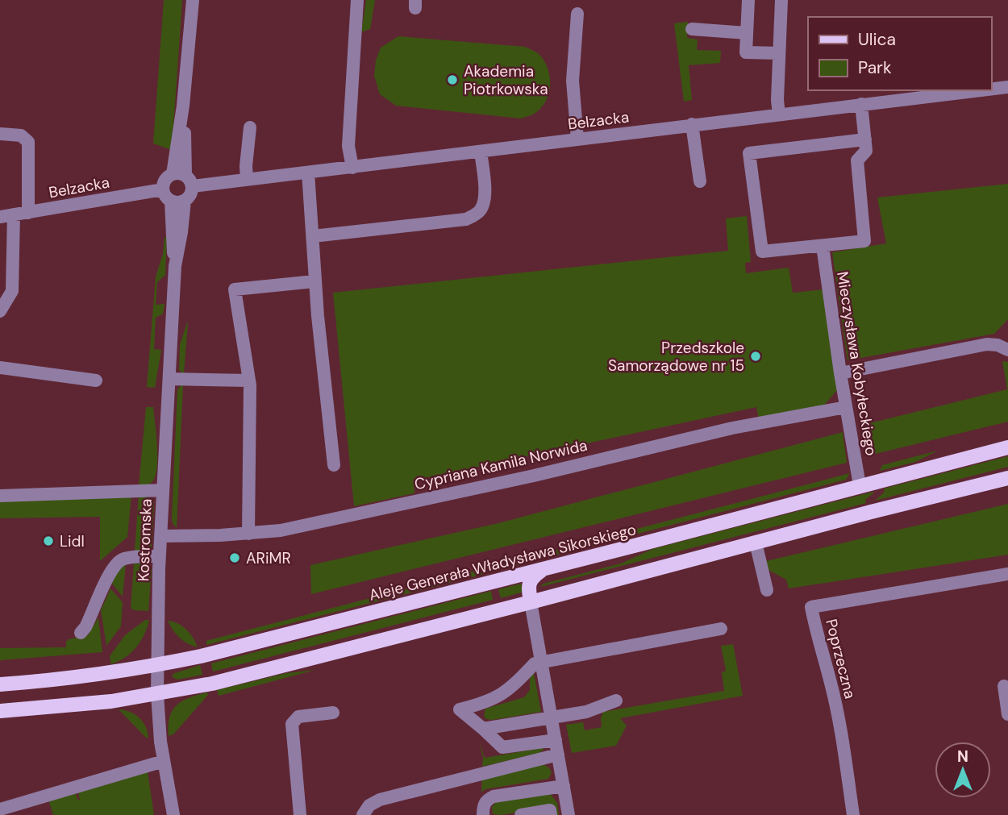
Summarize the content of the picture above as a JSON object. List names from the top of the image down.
{
  "streets": {
    "main road": ["Aleje Generała Władysława Sikorskiego"],
    "street": [
      "Belzacka",
      "Mieczysława Kobyłeckiego",
      "Cypriana Kamila Norwida",
      "Kostromska",
      "Poprzeczna"
    ]
  },
  "crossings": [
    ["Belzacka", "Kostromska"],
    ["Mieczysława Kobyłeckiego", "Cypriana Kamila Norwida"],
    ["Mieczysława Kobyłeckiego", "Aleje Generała Władysława Sikorskiego"],
    ["Cypriana Kamila Norwida", "Kostromska"],
    ["Kostromska", "Aleje Generała Władysława Sikorskiego"]
  ],
  "places": [
    "Akademia Piotrkowska",
    "Przedszkole Samorządowe nr 15",
    "Lidl",
    "ARiMR"
  ],
  "legend": ["Ulica", "Park"],
  "north": "top"
}
